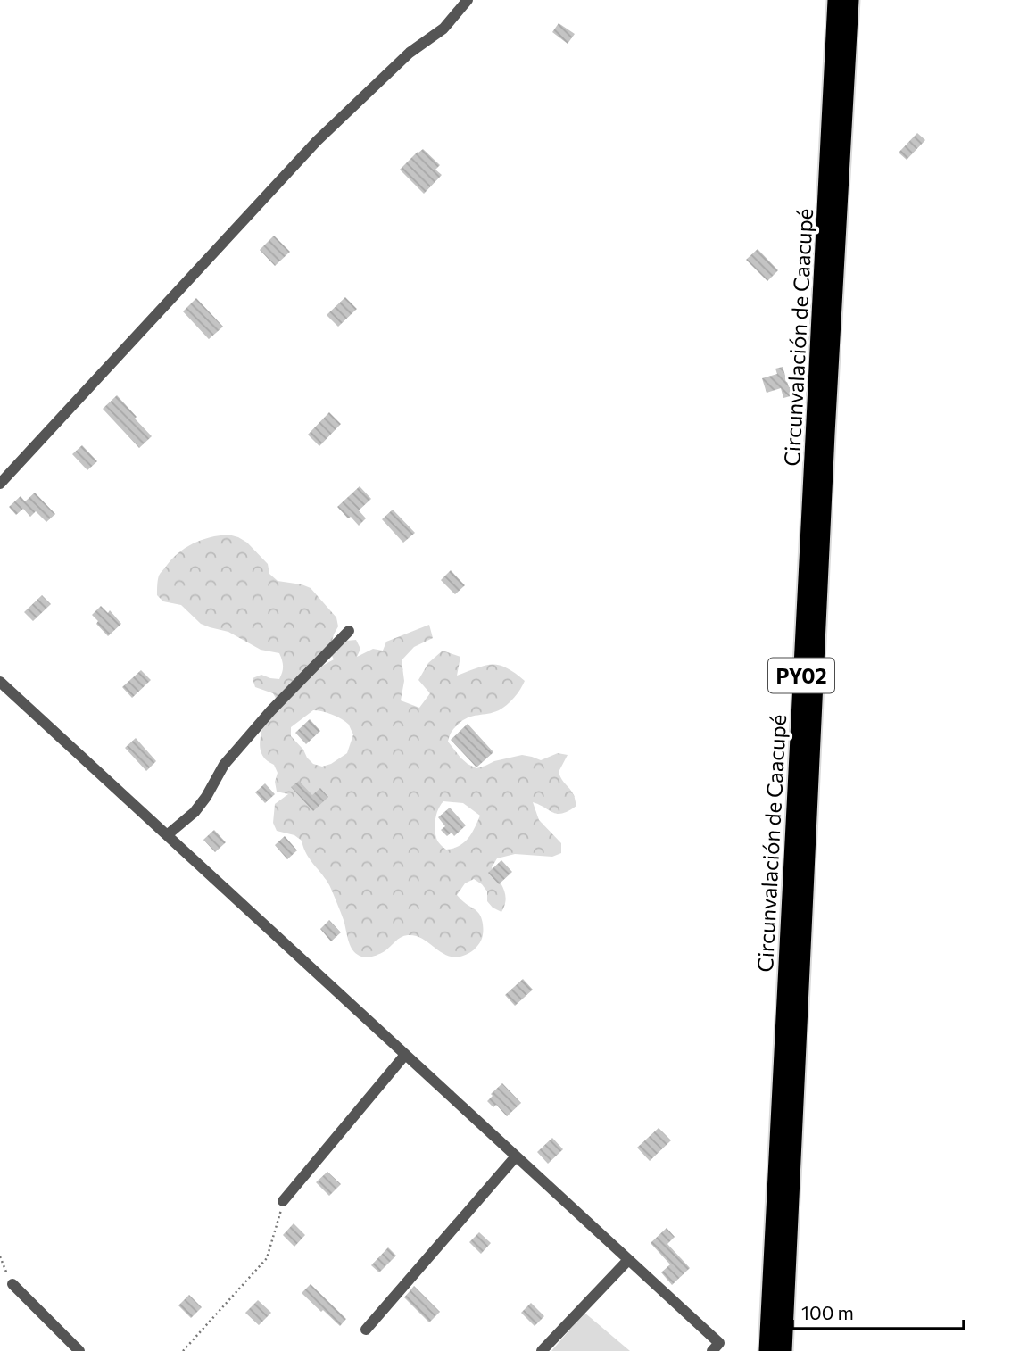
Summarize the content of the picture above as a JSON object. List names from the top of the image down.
{
  "streets": {
    "highway": ["Circunvalación de Caacupé", "PY02"]
  },
  "scale_bar": "100 m"
}
